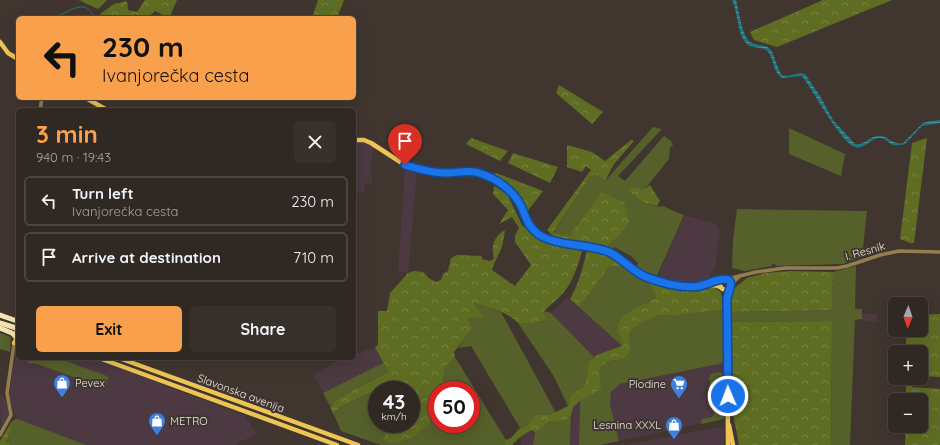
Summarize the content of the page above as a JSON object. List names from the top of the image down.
{
  "streets": {
    "main road": ["Slavonska avenija"],
    "street": ["I. Resnik"]
  },
  "places": {
    "shop": ["Pevex", "METRO", "Lesnina XXXL"],
    "supermarket": ["Plodine"]
  },
  "north": "bottom",
  "page": {
    "turn": ["230 m", "Ivanjorečka cesta"],
    "heading": ["3 min", "940 m · 19:43"],
    "list": [
      {
        "name": "Turn left",
        "note": "Ivanjorečka cesta",
        "value": "230 m"
      },
      {
        "name": "Arrive at destination",
        "value": "710 m"
      }
    ],
    "map_buttons": ["+", "−"],
    "buttons": ["Exit", "Share"],
    "speed": "43 km/h",
    "limit": "50"
  }
}
